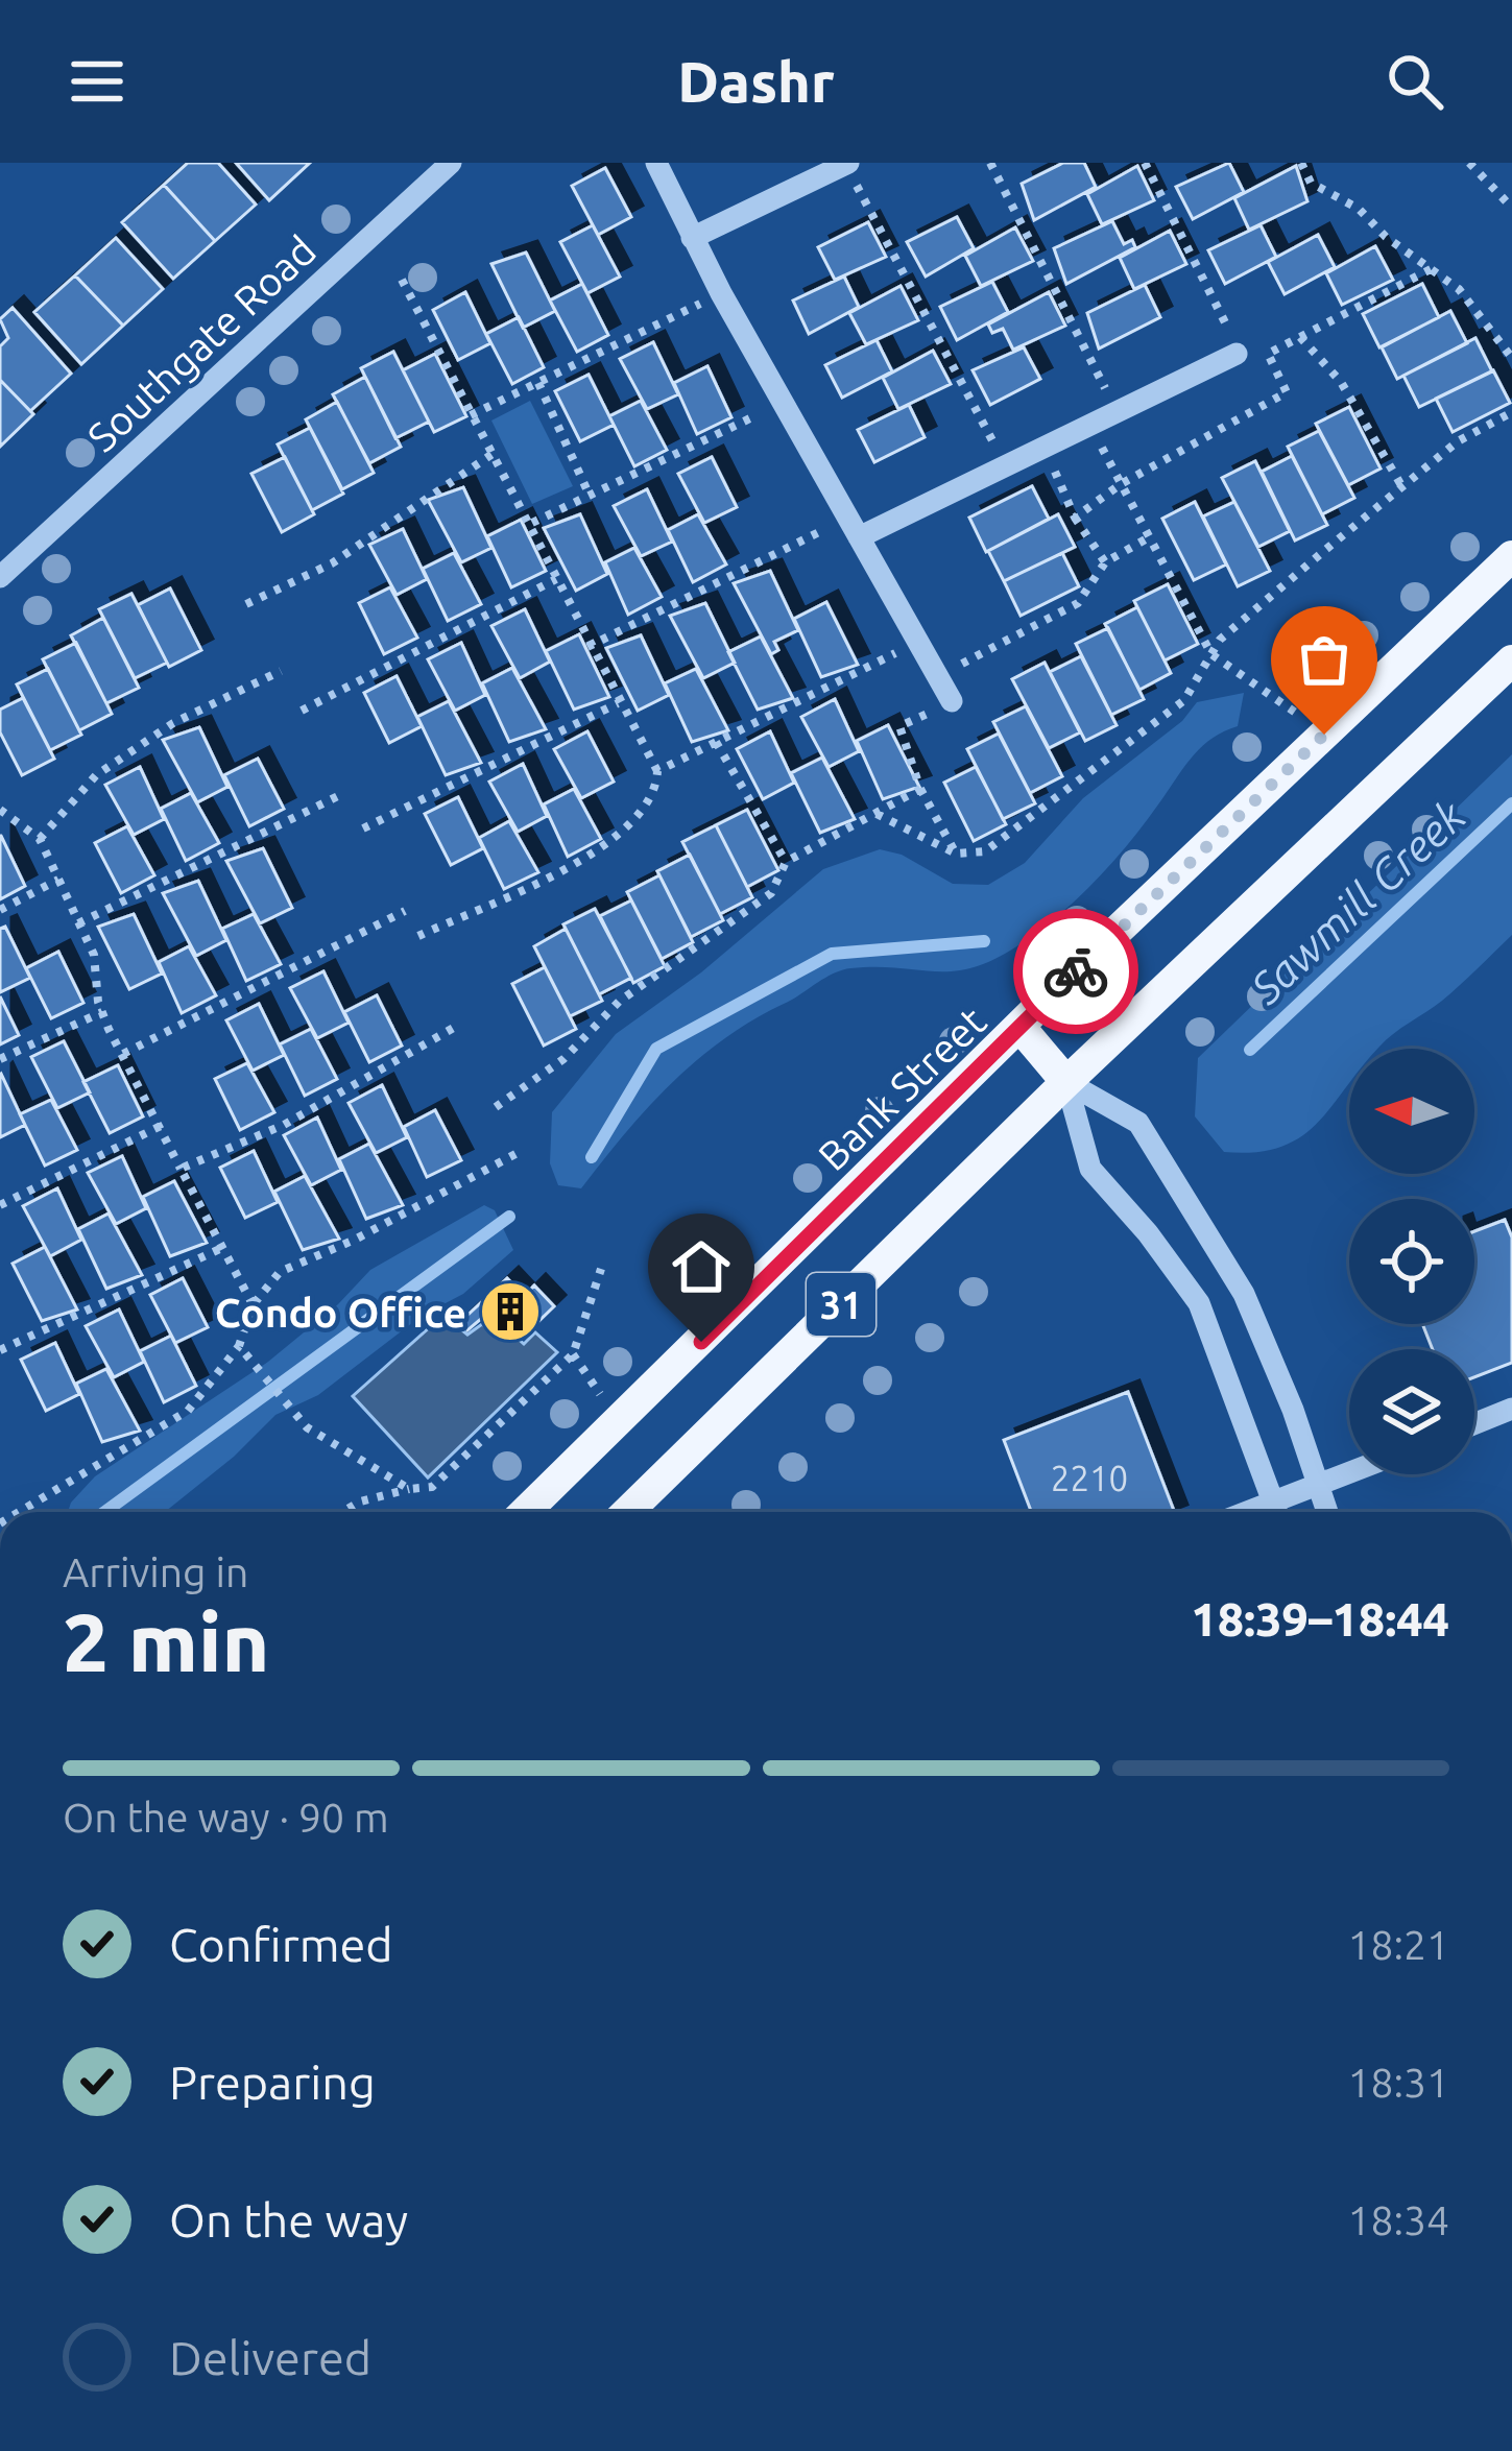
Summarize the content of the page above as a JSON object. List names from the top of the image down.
{
  "streets": {
    "main road": ["Bank Street", "31"],
    "street": ["Southgate Road"]
  },
  "water": ["Sawmill Creek"],
  "places": {
    "building": ["Condo Office"]
  },
  "house_numbers": ["2210"],
  "north": "left",
  "page": {
    "header": "Dashr",
    "heading": ["2 min", "Arriving in", "18:39–18:44"],
    "bar": "On the way · 90 m",
    "list": [
      ["Confirmed", "18:21"],
      ["Preparing", "18:31"],
      ["On the way", "18:34"],
      "Delivered"
    ]
  }
}
